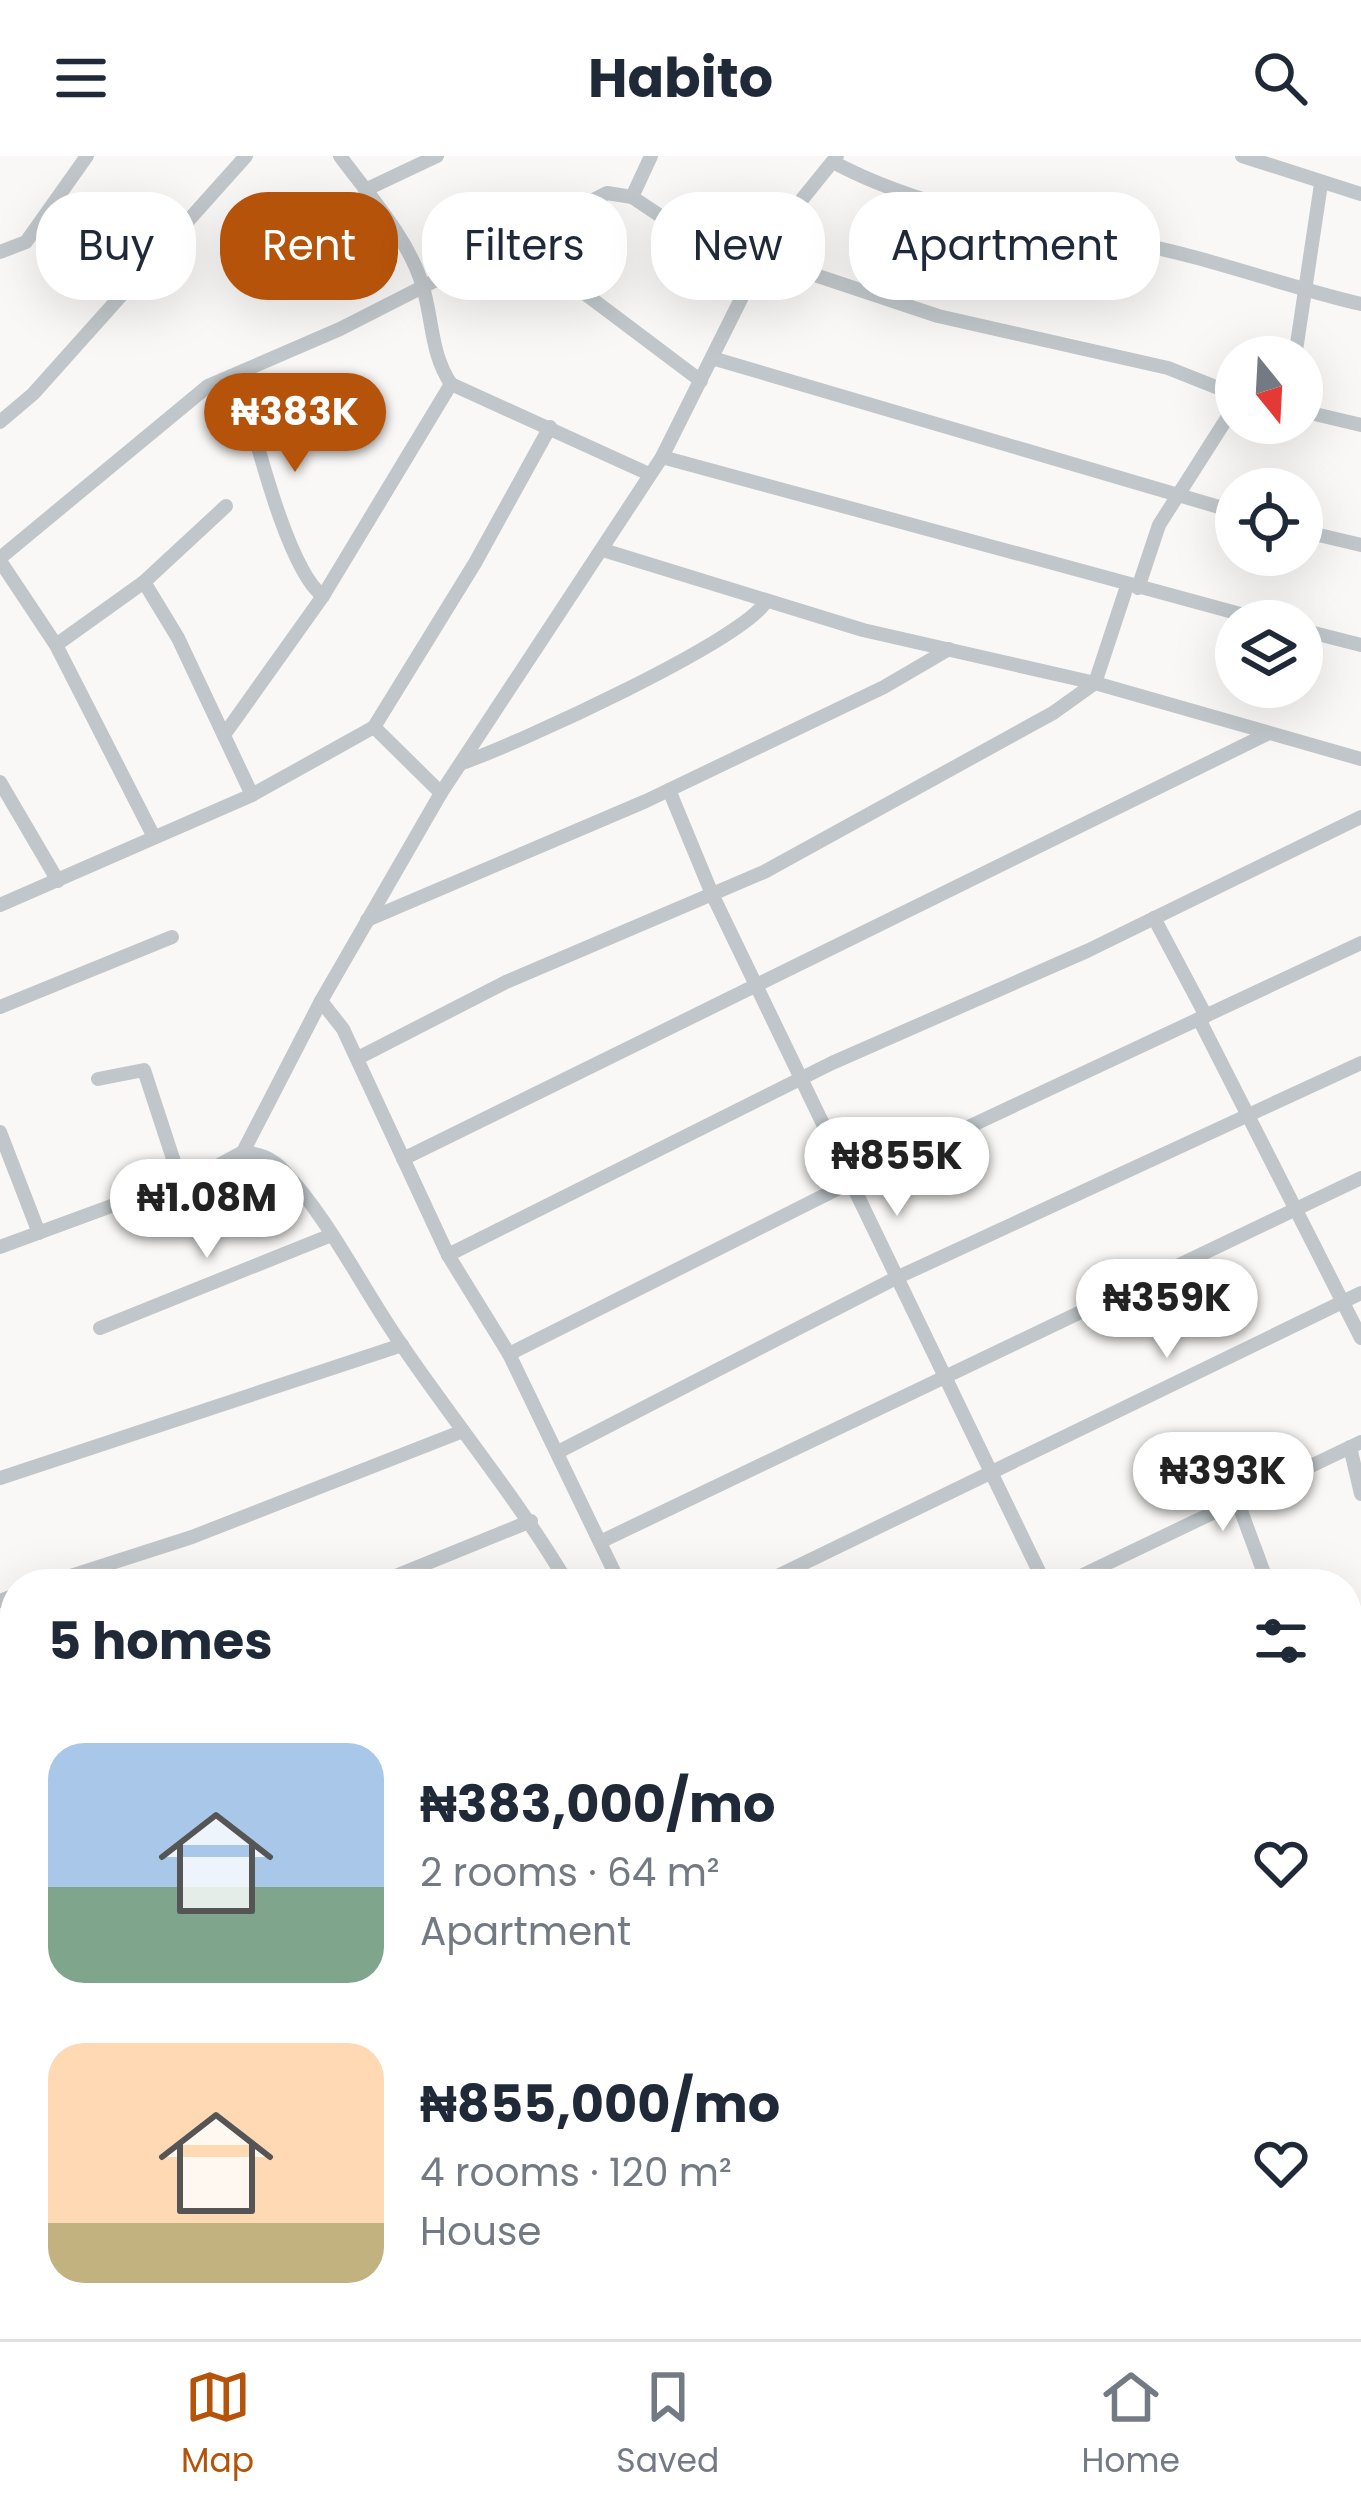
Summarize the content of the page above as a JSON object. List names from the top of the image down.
{
  "north": "bottom",
  "page": {
    "header": "Habito",
    "chip": [
      "Buy",
      "Rent",
      "Filters",
      "New",
      "Apartment"
    ],
    "price": [
      "₦383K",
      "₦855K",
      "₦1.08M",
      "₦359K",
      "₦393K"
    ],
    "heading": "5 homes",
    "list": [
      {
        "name": "₦383,000/mo",
        "note": "2 rooms · 64 m² · Apartment"
      },
      {
        "name": "₦855,000/mo",
        "note": "4 rooms · 120 m² · House"
      }
    ],
    "tabs": ["Map", "Saved", "Home"]
  }
}
